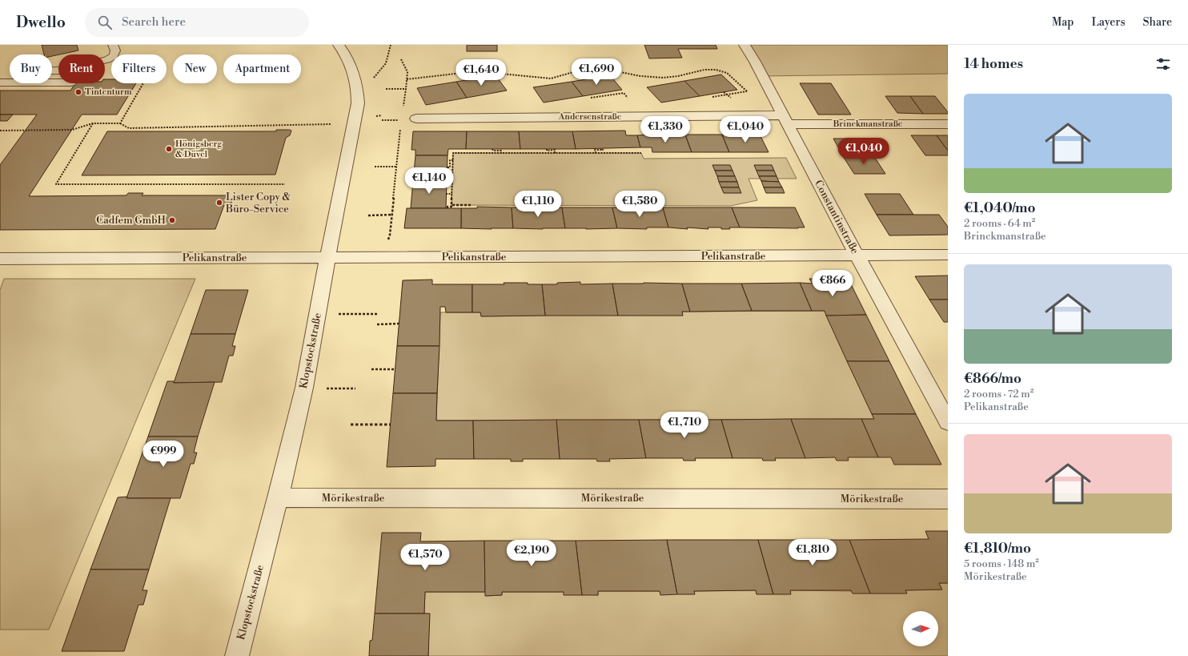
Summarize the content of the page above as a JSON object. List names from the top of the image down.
{
  "streets": {
    "street": [
      "Andersenstraße",
      "Brinckmanstraße",
      "Constantinstraße",
      "Pelikanstraße",
      "Klopstockstraße",
      "Mörikestraße"
    ]
  },
  "crossings": [
    ["Andersenstraße", "Brinckmanstraße"],
    ["Andersenstraße", "Constantinstraße"],
    ["Brinckmanstraße", "Constantinstraße"],
    ["Constantinstraße", "Pelikanstraße"],
    ["Pelikanstraße", "Klopstockstraße"],
    ["Klopstockstraße", "Mörikestraße"]
  ],
  "places": [
    "Tintenturm",
    "Hönigsberg & Düvel",
    "Lister Copy & Büro-Service",
    "Cadfem GmbH"
  ],
  "north": "right",
  "page": {
    "header": "Dwello",
    "search": "Search here",
    "nav": ["Map", "Layers", "Share"],
    "heading": "14 homes",
    "chip": [
      "Buy",
      "Rent",
      "Filters",
      "New",
      "Apartment"
    ],
    "price": [
      "€1,690",
      "€1,640",
      "€1,330",
      "€1,040",
      "€1,040",
      "€1,140",
      "€1,110",
      "€1,580",
      "€866",
      "€1,710",
      "€999",
      "€1,810",
      "€2,190",
      "€1,570"
    ],
    "list": [
      {
        "name": "€1,040/mo",
        "note": "2 rooms · 64 m² · Brinckmanstraße"
      },
      {
        "name": "€866/mo",
        "note": "2 rooms · 72 m² · Pelikanstraße"
      },
      {
        "name": "€1,810/mo",
        "note": "5 rooms · 148 m² · Mörikestraße"
      }
    ]
  }
}
